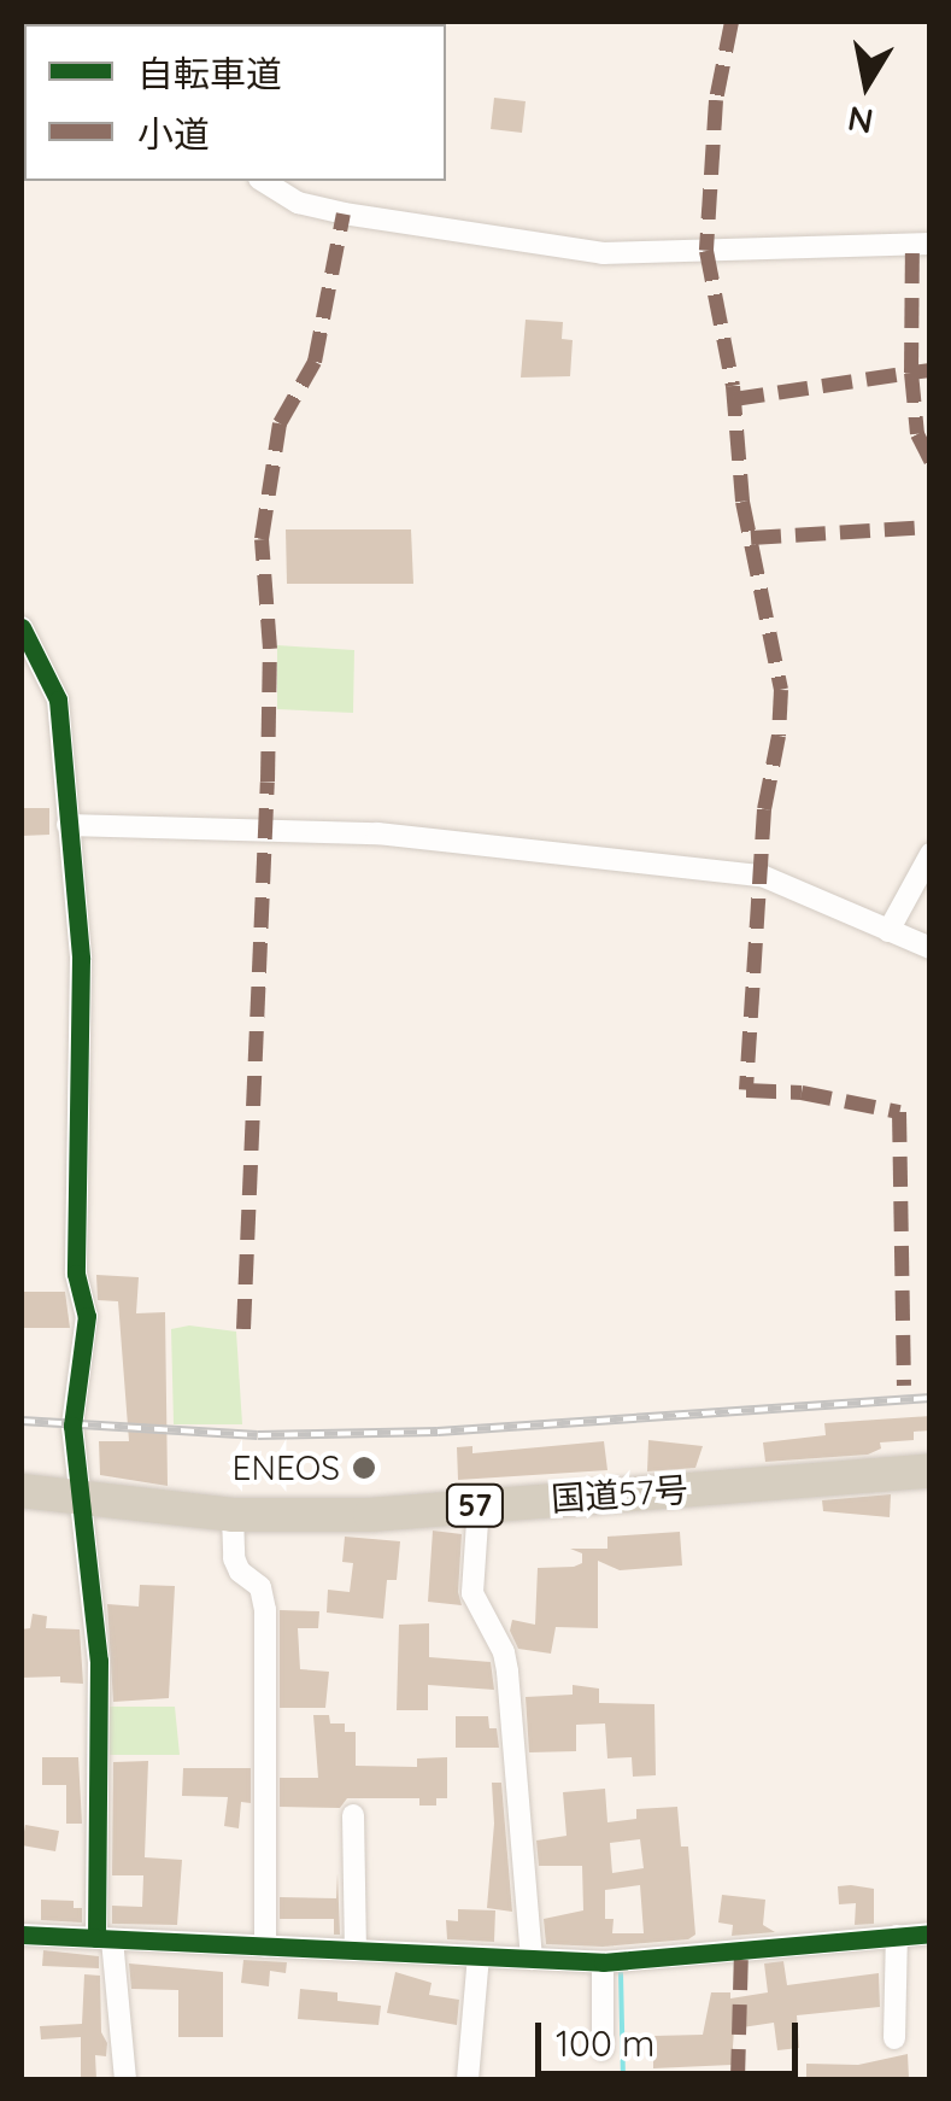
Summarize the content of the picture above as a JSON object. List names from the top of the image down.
{
  "streets": {
    "highway": ["国道57号", "57"]
  },
  "places": ["ENEOS"],
  "legend": ["自転車道", "小道"],
  "scale_bar": "100 m",
  "north": "bottom"
}
